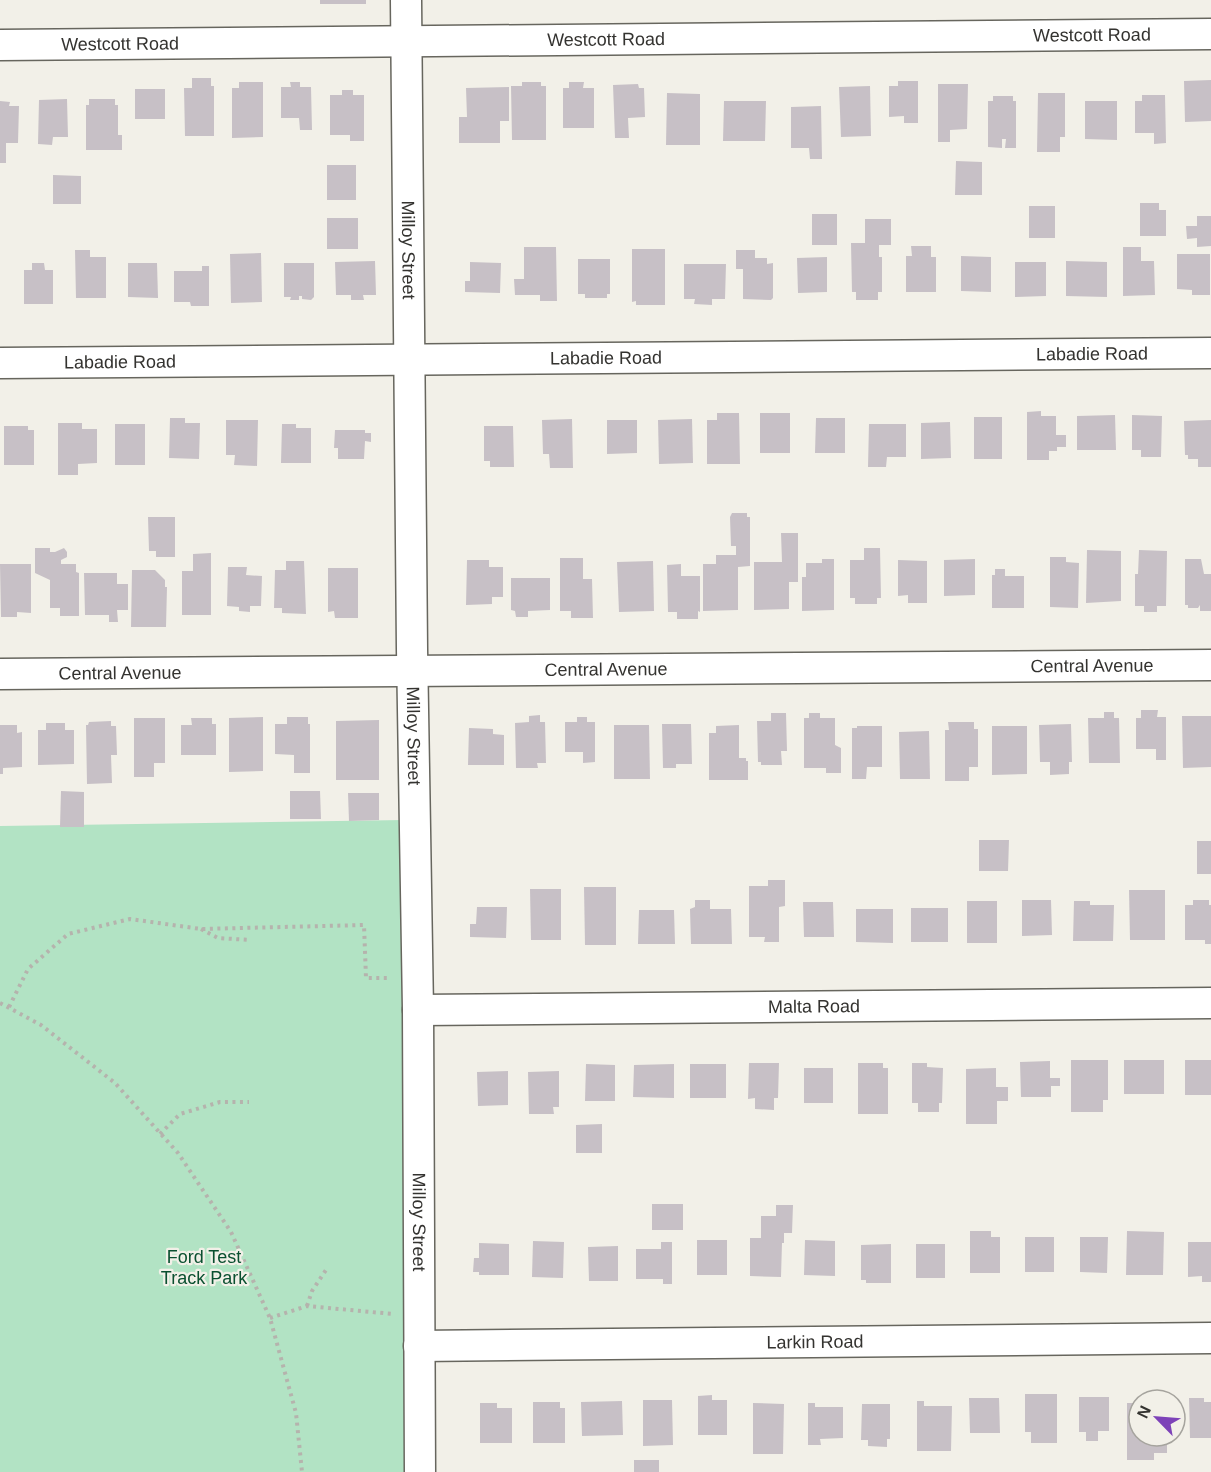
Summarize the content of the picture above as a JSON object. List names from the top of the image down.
{
  "streets": {
    "street": [
      "Westcott Road",
      "Milloy Street",
      "Labadie Road",
      "Central Avenue",
      "Malta Road",
      "Larkin Road"
    ]
  },
  "crossings": [
    ["Westcott Road", "Milloy Street"],
    ["Milloy Street", "Labadie Road"],
    ["Milloy Street", "Central Avenue"],
    ["Milloy Street", "Malta Road"],
    ["Milloy Street", "Larkin Road"]
  ],
  "parks": ["Ford Test Track Park"],
  "north": "top left"
}
